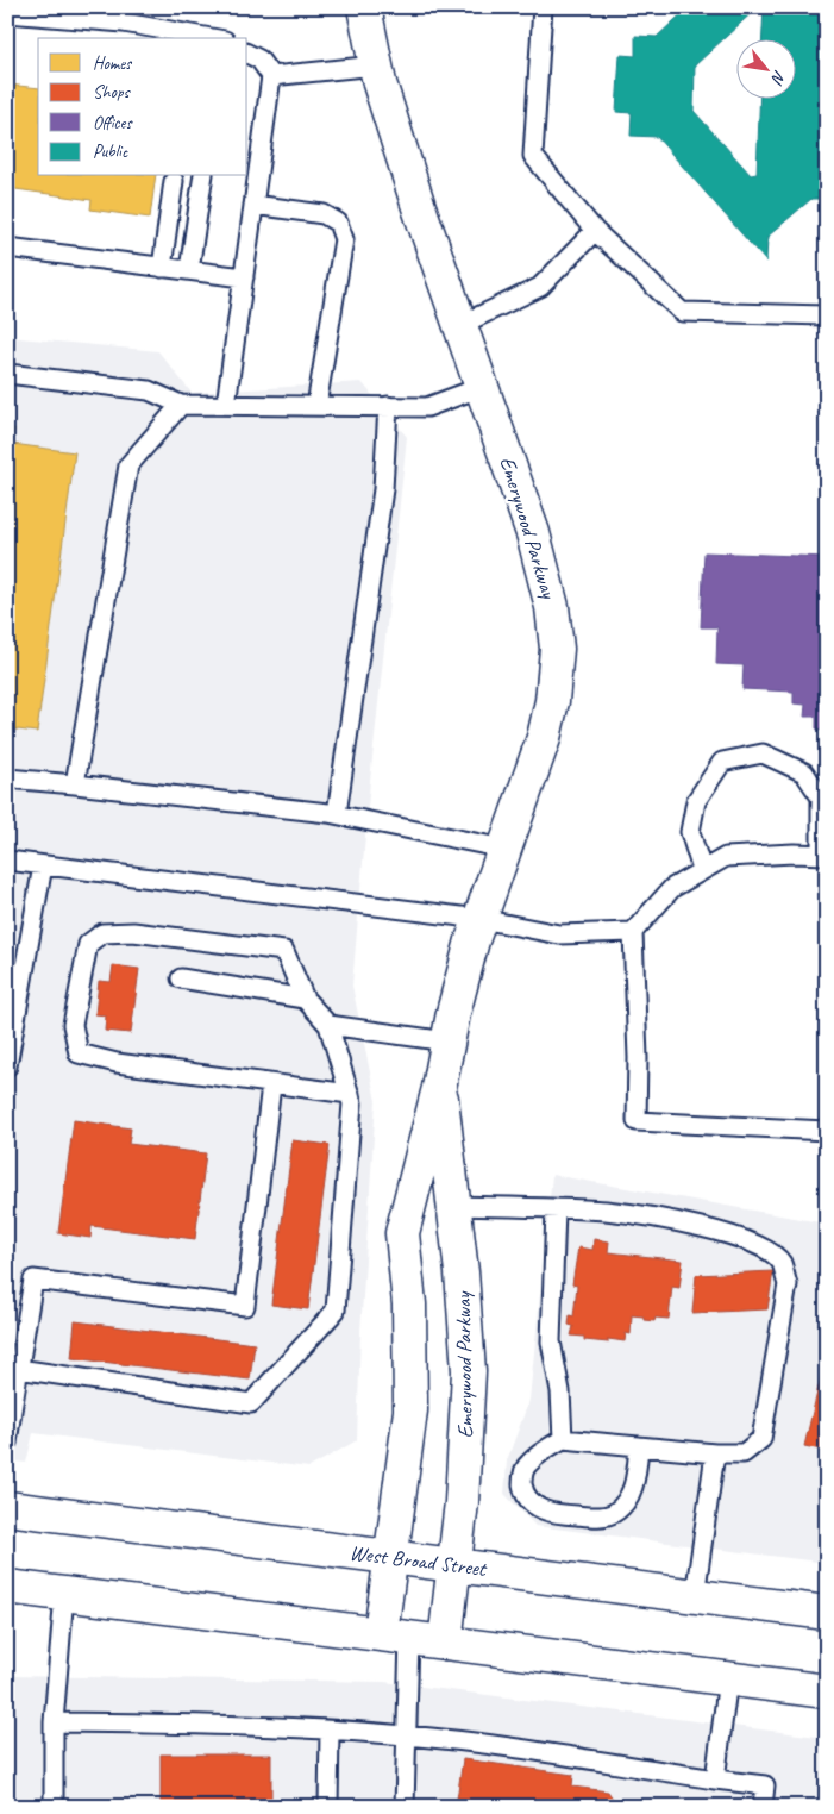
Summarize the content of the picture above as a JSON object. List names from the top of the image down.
{
  "streets": {
    "street": ["Emerywood Parkway", "West Broad Street"]
  },
  "crossings": [
    ["Emerywood Parkway", "West Broad Street"]
  ],
  "legend": [
    "Homes",
    "Shops",
    "Offices",
    "Public"
  ],
  "north": "bottom right"
}
